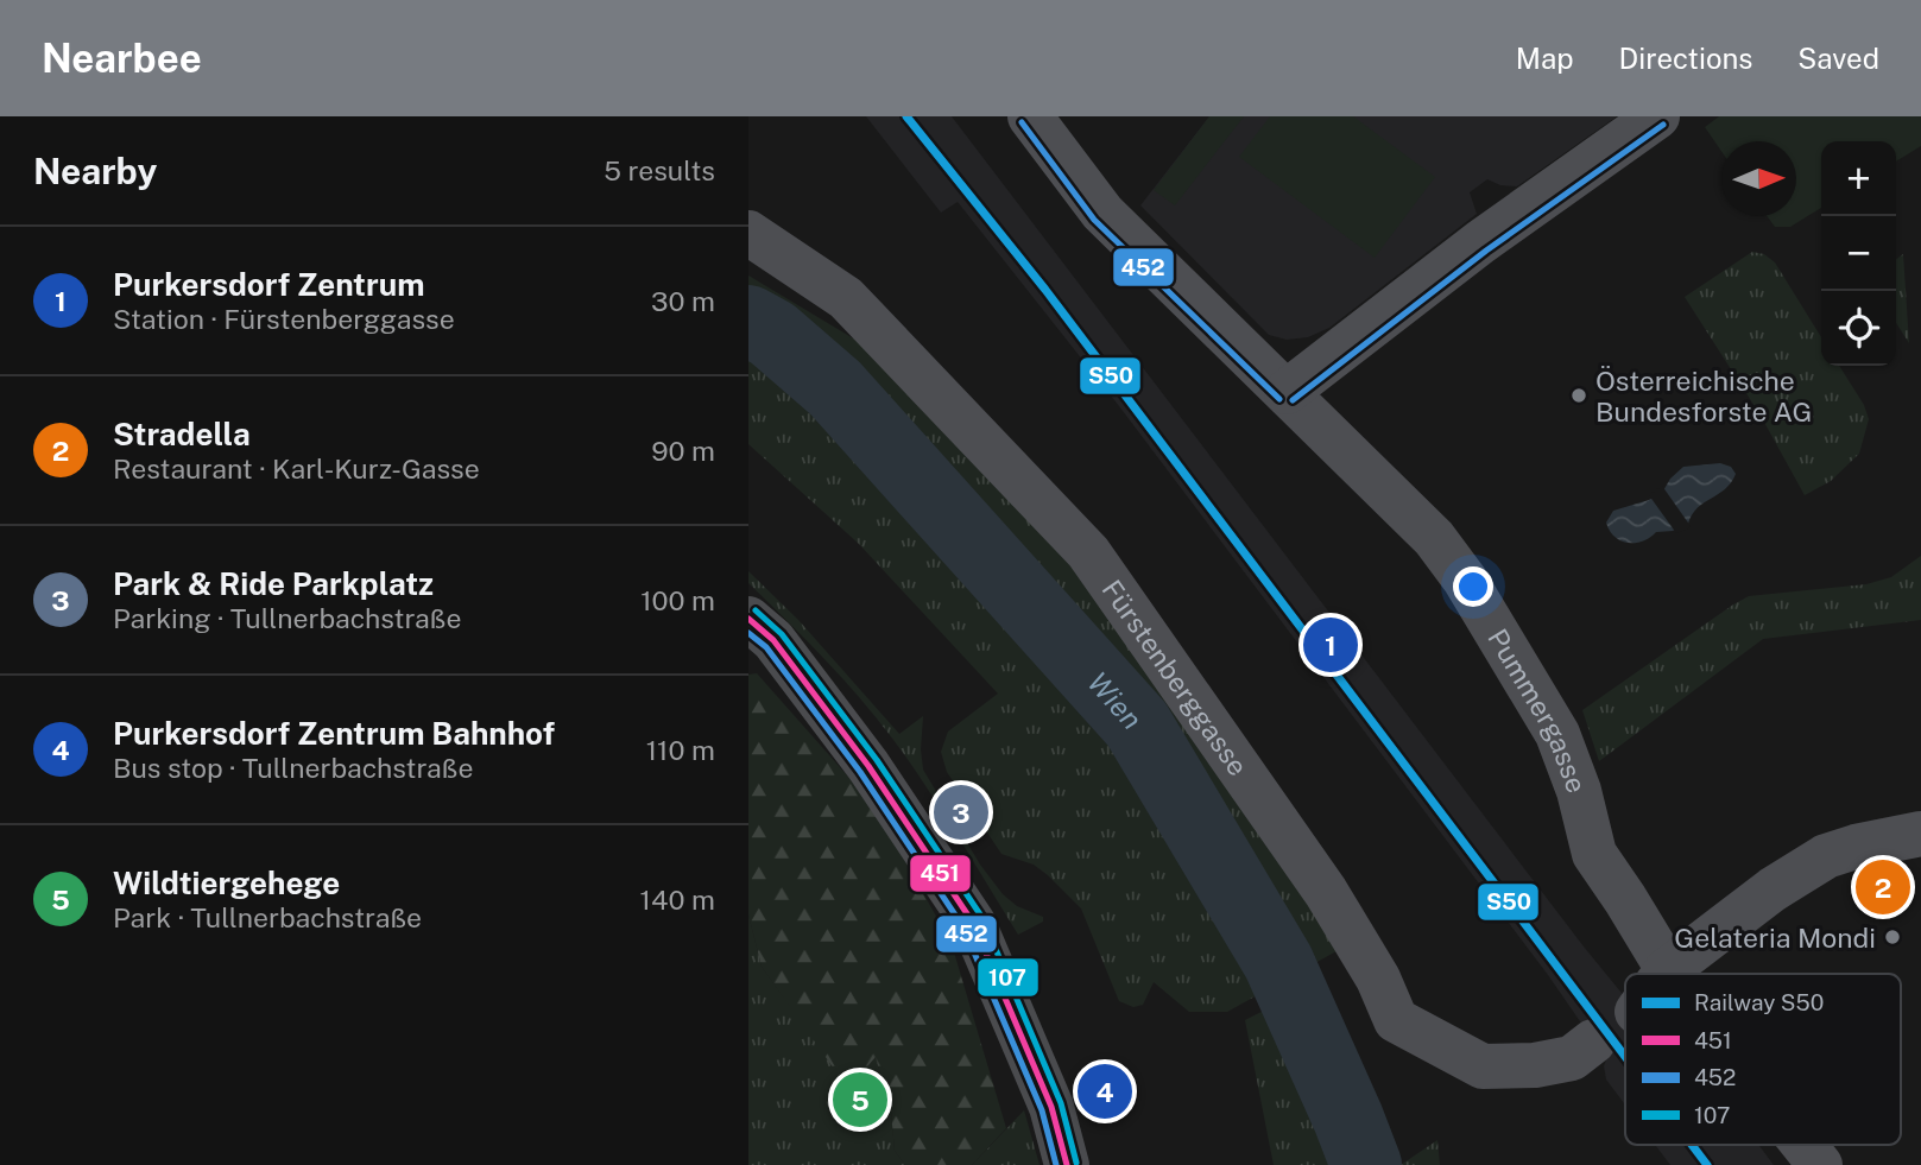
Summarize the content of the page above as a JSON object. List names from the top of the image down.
{
  "streets": {
    "street": ["Fürstenberggasse", "Pummergasse"]
  },
  "water": ["Wien"],
  "places": ["Österreichische Bundesforste AG", "Gelateria Mondi"],
  "lines": [
    "rail line S50",
    "transit line 452",
    "transit line 107",
    "transit line 451"
  ],
  "legend": [
    "Railway S50",
    "451",
    "452",
    "107"
  ],
  "north": "right",
  "page": {
    "header": "Nearbee",
    "nav": ["Map", "Directions", "Saved"],
    "heading": ["Nearby", "5 results"],
    "map_buttons": ["+", "−"],
    "list": [
      {
        "mark": "1",
        "name": "Purkersdorf Zentrum",
        "note": "Station · Fürstenberggasse",
        "value": "30 m"
      },
      {
        "mark": "2",
        "name": "Stradella",
        "note": "Restaurant · Karl-Kurz-Gasse",
        "value": "90 m"
      },
      {
        "mark": "3",
        "name": "Park & Ride Parkplatz",
        "note": "Parking · Tullnerbachstraße",
        "value": "100 m"
      },
      {
        "mark": "4",
        "name": "Purkersdorf Zentrum Bahnhof",
        "note": "Bus stop · Tullnerbachstraße",
        "value": "110 m"
      },
      {
        "mark": "5",
        "name": "Wildtiergehege",
        "note": "Park · Tullnerbachstraße",
        "value": "140 m"
      }
    ],
    "pins": [
      "1",
      "3",
      "2",
      "4",
      "5"
    ]
  }
}
